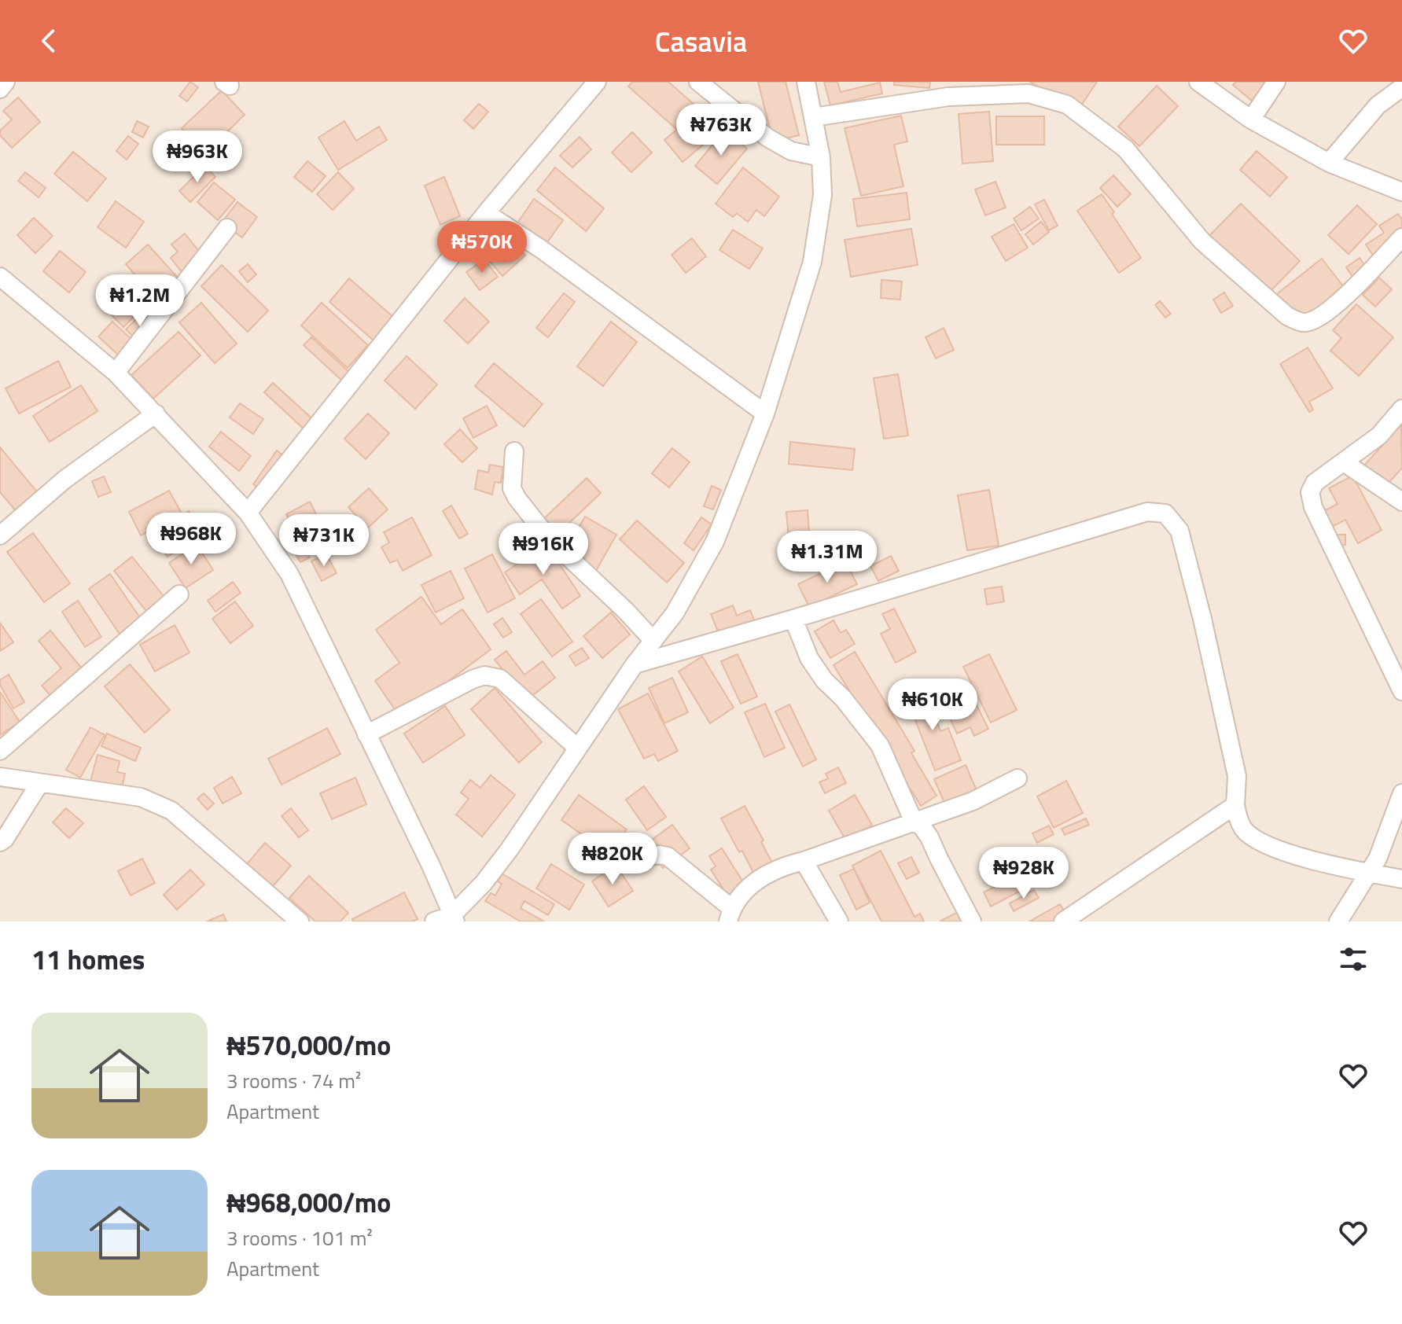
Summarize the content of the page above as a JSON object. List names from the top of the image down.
{
  "page": {
    "header": "Casavia",
    "price": [
      "₦763K",
      "₦963K",
      "₦570K",
      "₦1.2M",
      "₦968K",
      "₦731K",
      "₦916K",
      "₦1.31M",
      "₦610K",
      "₦820K",
      "₦928K"
    ],
    "heading": "11 homes",
    "list": [
      {
        "name": "₦570,000/mo",
        "note": "3 rooms · 74 m² · Apartment"
      },
      {
        "name": "₦968,000/mo",
        "note": "3 rooms · 101 m² · Apartment"
      }
    ]
  }
}
